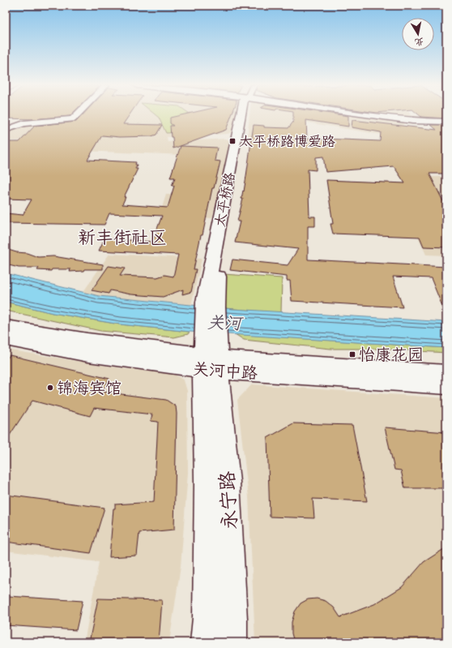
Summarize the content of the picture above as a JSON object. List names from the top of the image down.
{
  "streets": {
    "main road": ["关河中路", "永宁路"]
  },
  "crossings": [
    ["关河中路", "永宁路"]
  ],
  "districts": ["新丰街社区"],
  "water": ["关河"],
  "places": {
    "transit": ["太平桥路博爱路", "怡康花园"],
    "other": ["锦海宾馆"]
  },
  "north": "bottom"
}
